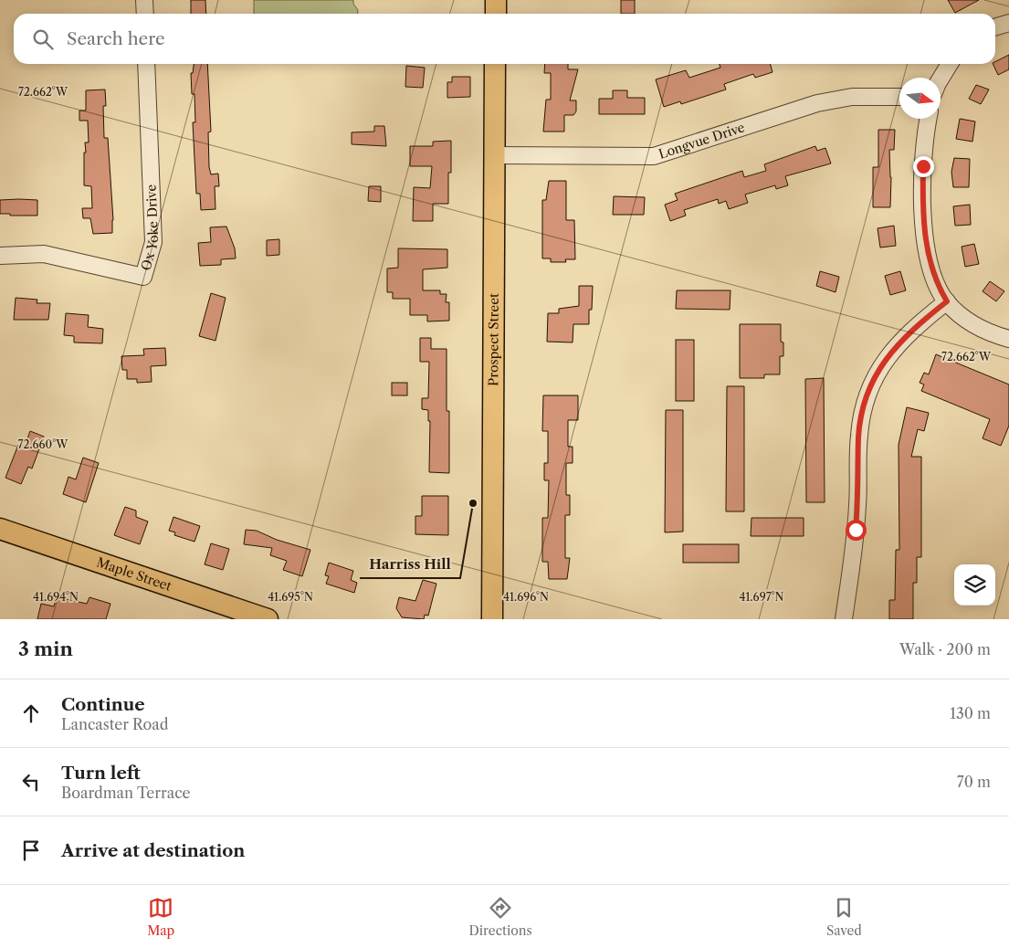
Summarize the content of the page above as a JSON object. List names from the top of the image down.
{
  "streets": {
    "main road": ["Prospect Street", "Maple Street"],
    "street": ["Longvue Drive", "Ox Yoke Drive"]
  },
  "crossings": [
    ["Longvue Drive", "Prospect Street"]
  ],
  "places": ["Harriss Hill"],
  "north": "right",
  "page": {
    "search": "Search here",
    "heading": ["3 min", "Walk · 200 m"],
    "list": [
      ["Continue", "Lancaster Road", "130 m"],
      ["Turn left", "Boardman Terrace", "70 m"],
      "Arrive at destination"
    ],
    "nav": ["Map", "Directions", "Saved"]
  },
  "coordinates": [
    "72.662°W",
    "72.660°W",
    "41.694°N",
    "41.695°N",
    "41.696°N",
    "41.697°N"
  ]
}
